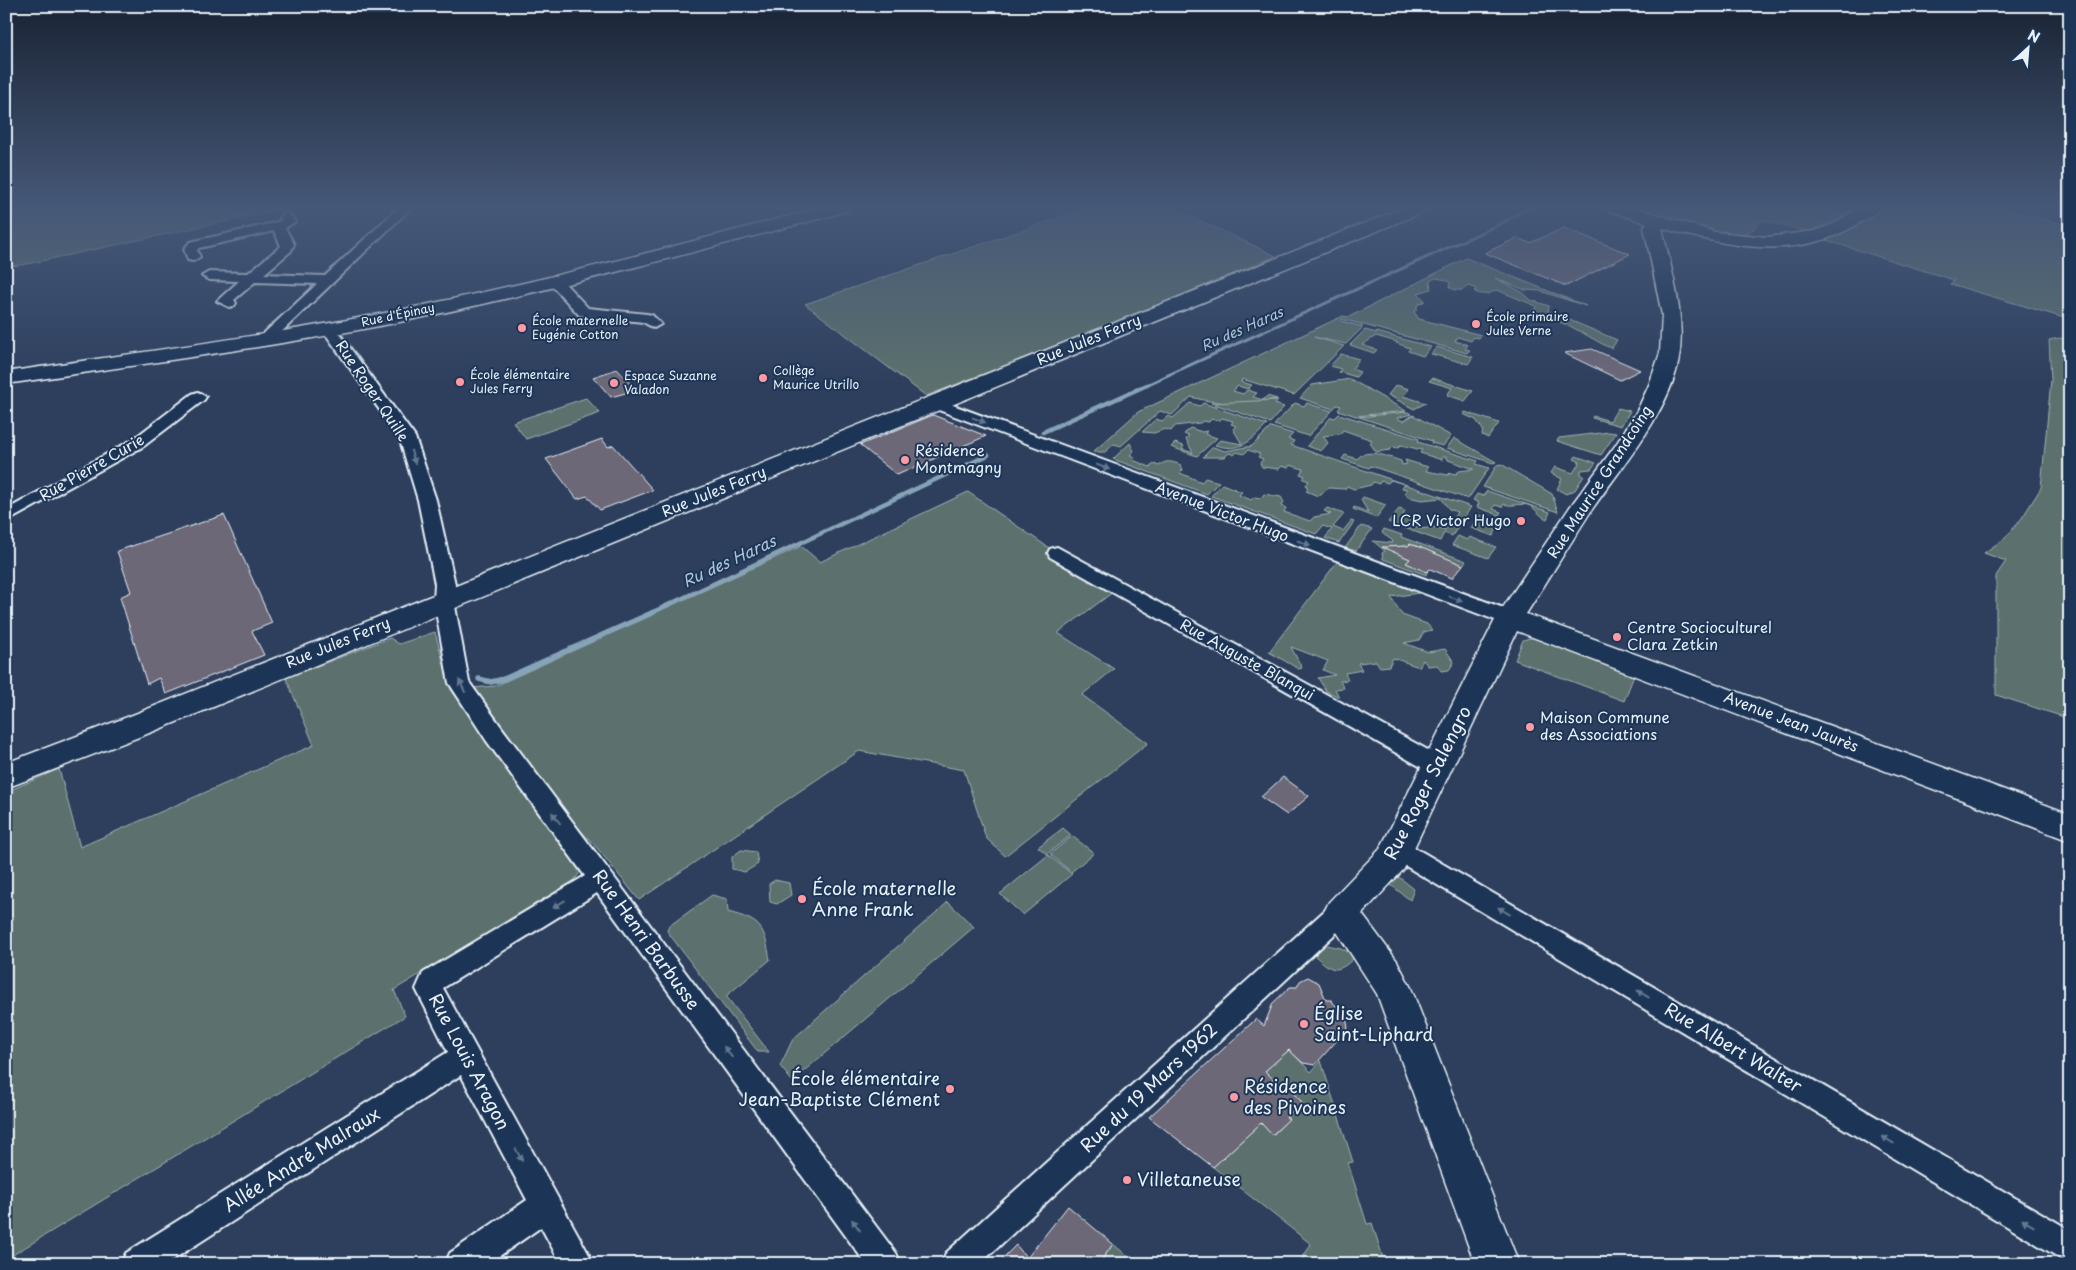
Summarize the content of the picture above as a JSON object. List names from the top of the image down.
{
  "streets": {
    "street": [
      "Rue d'Épinay",
      "Rue Jules Ferry",
      "Rue Roger Quille",
      "Rue Pierre Curie",
      "Rue Maurice Grandcoing",
      "Avenue Victor Hugo",
      "Rue Auguste Blanqui",
      "Avenue Jean Jaurès",
      "Rue Roger Salengro",
      "Rue Henri Barbusse",
      "Rue Albert Walter",
      "Rue Louis Aragon",
      "Rue du 19 Mars 1962",
      "Allée André Malraux"
    ]
  },
  "crossings": [
    ["Rue d'Épinay", "Rue Roger Quille"],
    ["Rue Jules Ferry", "Rue Roger Quille"],
    ["Rue Jules Ferry", "Avenue Victor Hugo"],
    ["Rue Jules Ferry", "Rue Henri Barbusse"],
    ["Rue Roger Quille", "Rue Henri Barbusse"],
    ["Rue Maurice Grandcoing", "Avenue Victor Hugo"],
    ["Rue Maurice Grandcoing", "Avenue Jean Jaurès"],
    ["Rue Maurice Grandcoing", "Rue Roger Salengro"],
    ["Avenue Victor Hugo", "Avenue Jean Jaurès"],
    ["Avenue Victor Hugo", "Rue Roger Salengro"],
    ["Rue Auguste Blanqui", "Rue Roger Salengro"],
    ["Avenue Jean Jaurès", "Rue Roger Salengro"],
    ["Rue Roger Salengro", "Rue Albert Walter"],
    ["Rue Roger Salengro", "Rue du 19 Mars 1962"],
    ["Rue Henri Barbusse", "Rue Louis Aragon"],
    ["Rue Louis Aragon", "Allée André Malraux"]
  ],
  "one_way": [
    "Rue Roger Quille",
    "Avenue Victor Hugo",
    "Rue Henri Barbusse",
    "Rue Albert Walter"
  ],
  "water": ["Ru des Haras"],
  "places": [
    "École primaire Jules Verne",
    "École maternelle Eugénie Cotton",
    "Collège Maurice Utrillo",
    "École élémentaire Jules Ferry",
    "Espace Suzanne Valadon",
    "Résidence Montmagny",
    "LCR Victor Hugo",
    "Centre Socioculturel Clara Zetkin",
    "Maison Commune des Associations",
    "École maternelle Anne Frank",
    "Église Saint-Liphard",
    "École élémentaire Jean-Baptiste Clément",
    "Résidence des Pivoines",
    "Villetaneuse"
  ],
  "north": "top right"
}
